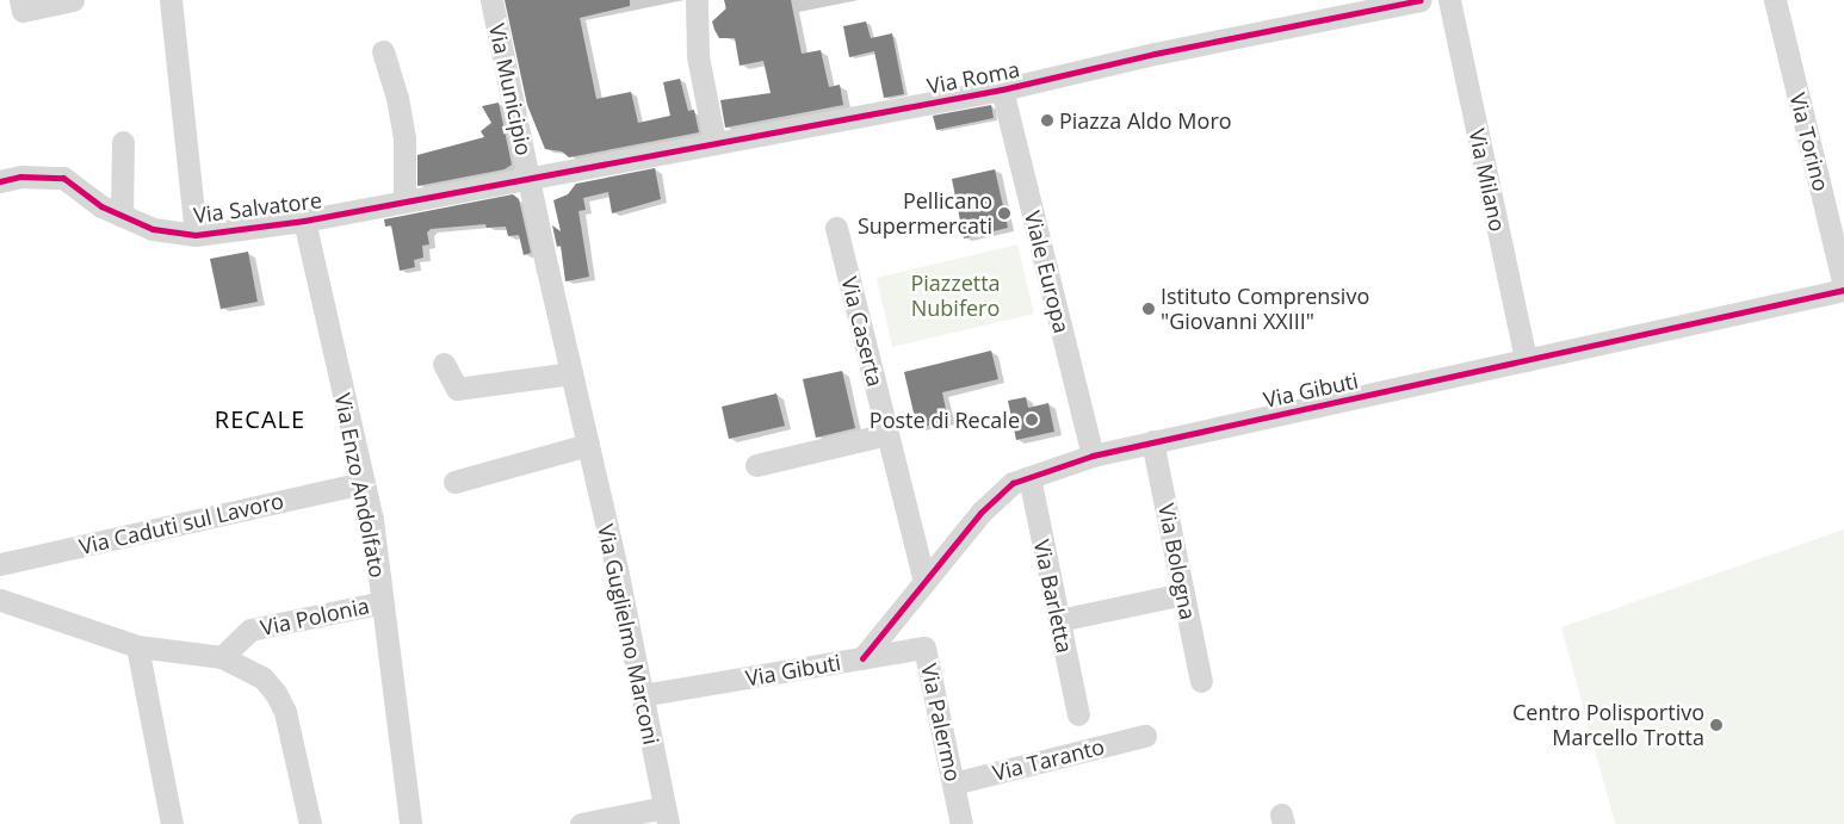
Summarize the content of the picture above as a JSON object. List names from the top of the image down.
{
  "streets": {
    "street": [
      "Via Roma",
      "Via Municipio",
      "Via Torino",
      "Via Milano",
      "Via Salvatore",
      "Viale Europa",
      "Via Caserta",
      "Via Gibuti",
      "Via Enzo Andolfato",
      "Via Caduti sul Lavoro",
      "Via Bologna",
      "Via Barletta",
      "Via Polonia",
      "Via Guglielmo Marconi",
      "Via Palermo",
      "Via Taranto"
    ]
  },
  "crossings": [
    ["Via Roma", "Via Municipio"],
    ["Via Roma", "Via Salvatore"],
    ["Via Roma", "Viale Europa"],
    ["Via Roma", "Via Guglielmo Marconi"],
    ["Via Municipio", "Via Salvatore"],
    ["Via Municipio", "Via Guglielmo Marconi"],
    ["Via Milano", "Via Gibuti"],
    ["Via Salvatore", "Via Enzo Andolfato"],
    ["Via Salvatore", "Via Guglielmo Marconi"],
    ["Viale Europa", "Via Gibuti"],
    ["Via Caserta", "Via Gibuti"],
    ["Via Gibuti", "Via Bologna"],
    ["Via Gibuti", "Via Barletta"],
    ["Via Gibuti", "Via Guglielmo Marconi"],
    ["Via Gibuti", "Via Palermo"],
    ["Via Enzo Andolfato", "Via Caduti sul Lavoro"],
    ["Via Enzo Andolfato", "Via Polonia"],
    ["Via Palermo", "Via Taranto"]
  ],
  "districts": ["RECALE"],
  "parks": ["Piazzetta Nubifero"],
  "places": [
    "Piazza Aldo Moro",
    "Pellicano Supermercati",
    "Istituto Comprensivo \"Giovanni XXIII\"",
    "Poste di Recale",
    "Centro Polisportivo Marcello Trotta"
  ]
}
